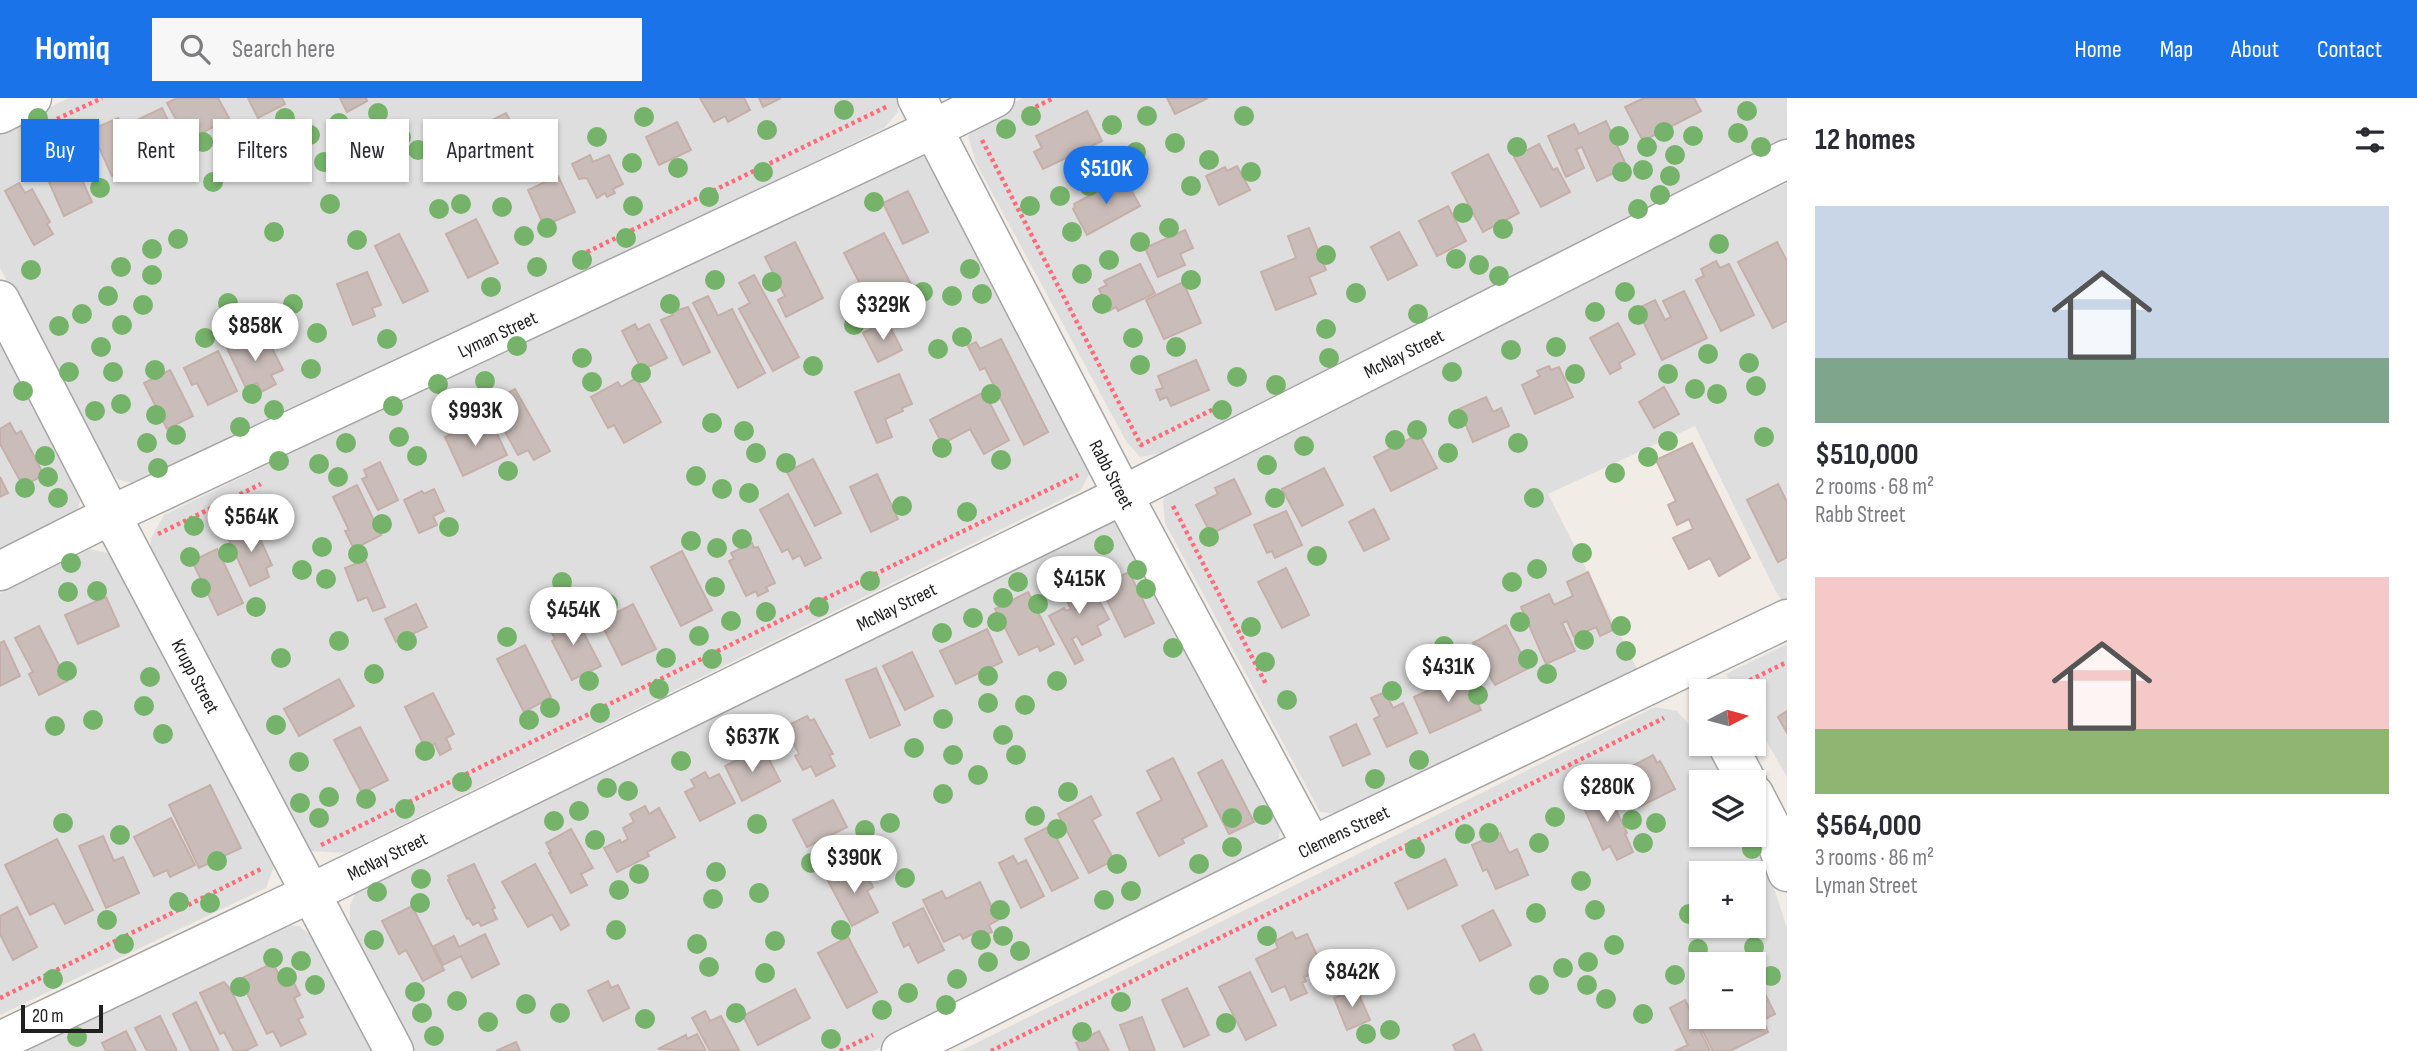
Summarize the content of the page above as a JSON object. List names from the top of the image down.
{
  "streets": {
    "street": [
      "Lyman Street",
      "McNay Street",
      "Rabb Street",
      "Krupp Street",
      "Clemens Street"
    ]
  },
  "crossings": [
    ["Lyman Street", "Rabb Street"],
    ["Lyman Street", "Krupp Street"],
    ["McNay Street", "Rabb Street"],
    ["McNay Street", "Krupp Street"],
    ["Rabb Street", "Clemens Street"]
  ],
  "scale_bar": "20 m",
  "north": "right",
  "page": {
    "header": "Homiq",
    "search": "Search here",
    "nav": [
      "Home",
      "Map",
      "About",
      "Contact"
    ],
    "heading": "12 homes",
    "chip": [
      "Buy",
      "Rent",
      "Filters",
      "New",
      "Apartment"
    ],
    "price": [
      "$510K",
      "$329K",
      "$858K",
      "$993K",
      "$564K",
      "$415K",
      "$454K",
      "$431K",
      "$637K",
      "$280K",
      "$390K",
      "$842K"
    ],
    "list": [
      {
        "name": "$510,000",
        "note": "2 rooms · 68 m² · Rabb Street"
      },
      {
        "name": "$564,000",
        "note": "3 rooms · 86 m² · Lyman Street"
      }
    ],
    "map_buttons": ["+", "−"],
    "scale": "20 m"
  }
}
